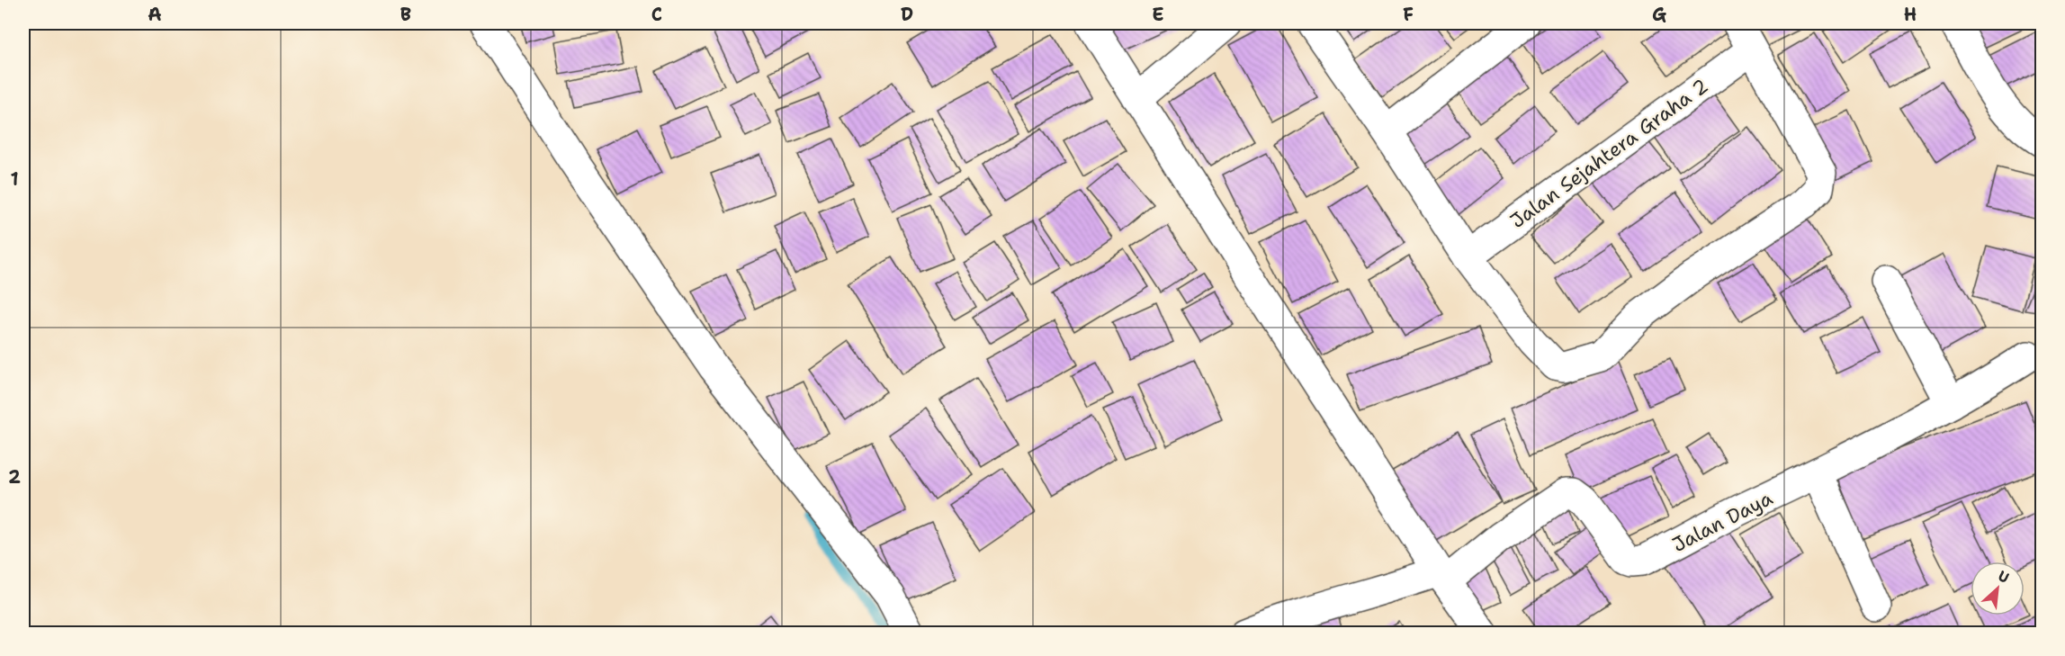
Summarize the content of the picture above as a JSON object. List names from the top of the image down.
{
  "streets": {
    "street": ["Jalan Sejahtera Graha 2", "Jalan Daya"]
  },
  "north": "top right",
  "grid": {
    "columns": [
      "A",
      "B",
      "C",
      "D",
      "E",
      "F",
      "G",
      "H"
    ],
    "rows": ["1", "2"]
  }
}
